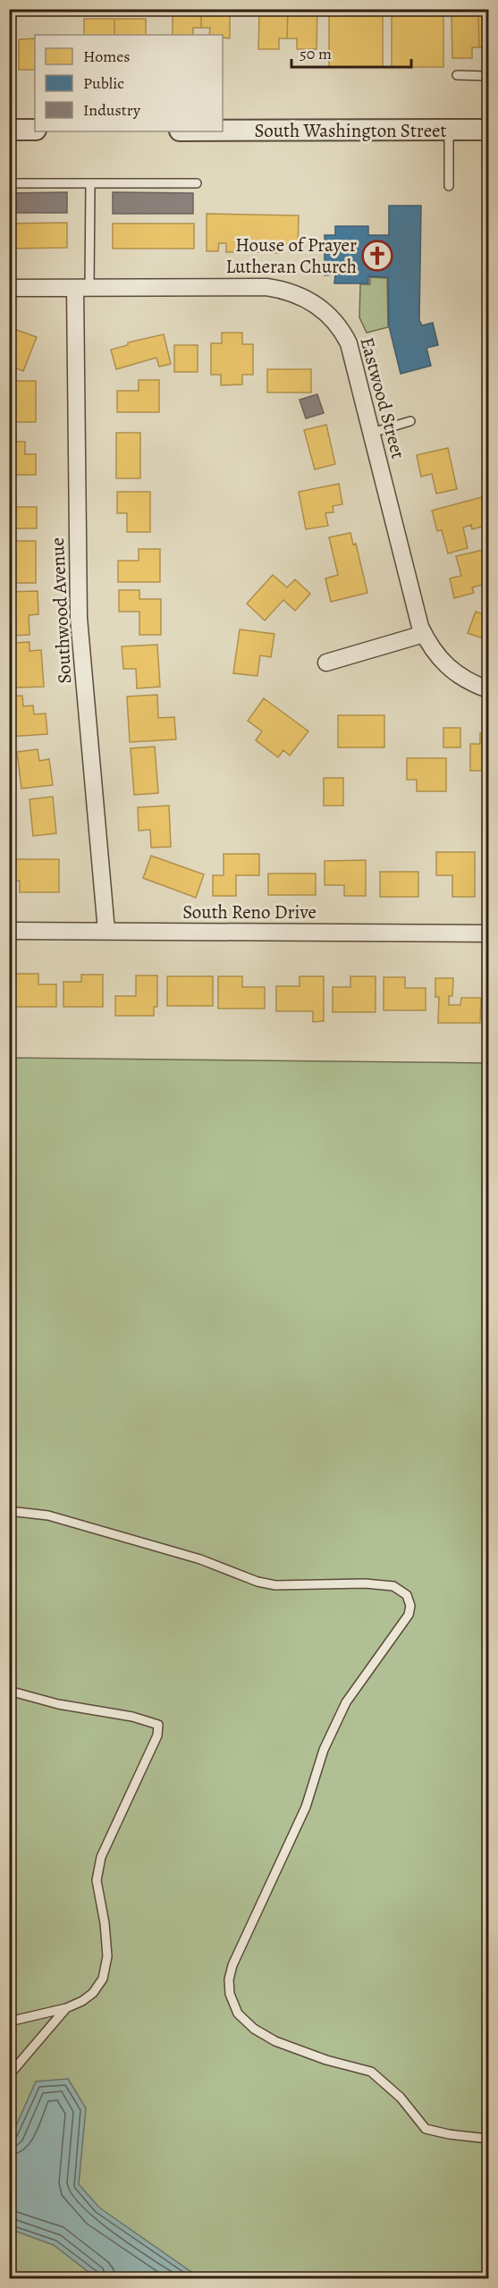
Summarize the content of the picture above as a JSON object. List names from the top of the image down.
{
  "streets": {
    "street": [
      "South Washington Street",
      "Eastwood Street",
      "Southwood Avenue",
      "South Reno Drive"
    ]
  },
  "crossings": [
    ["Eastwood Street", "Southwood Avenue"],
    ["Southwood Avenue", "South Reno Drive"]
  ],
  "places": {
    "church": ["House of Prayer Lutheran Church"]
  },
  "legend": ["Homes", "Public", "Industry"],
  "scale_bar": "50 m"
}
